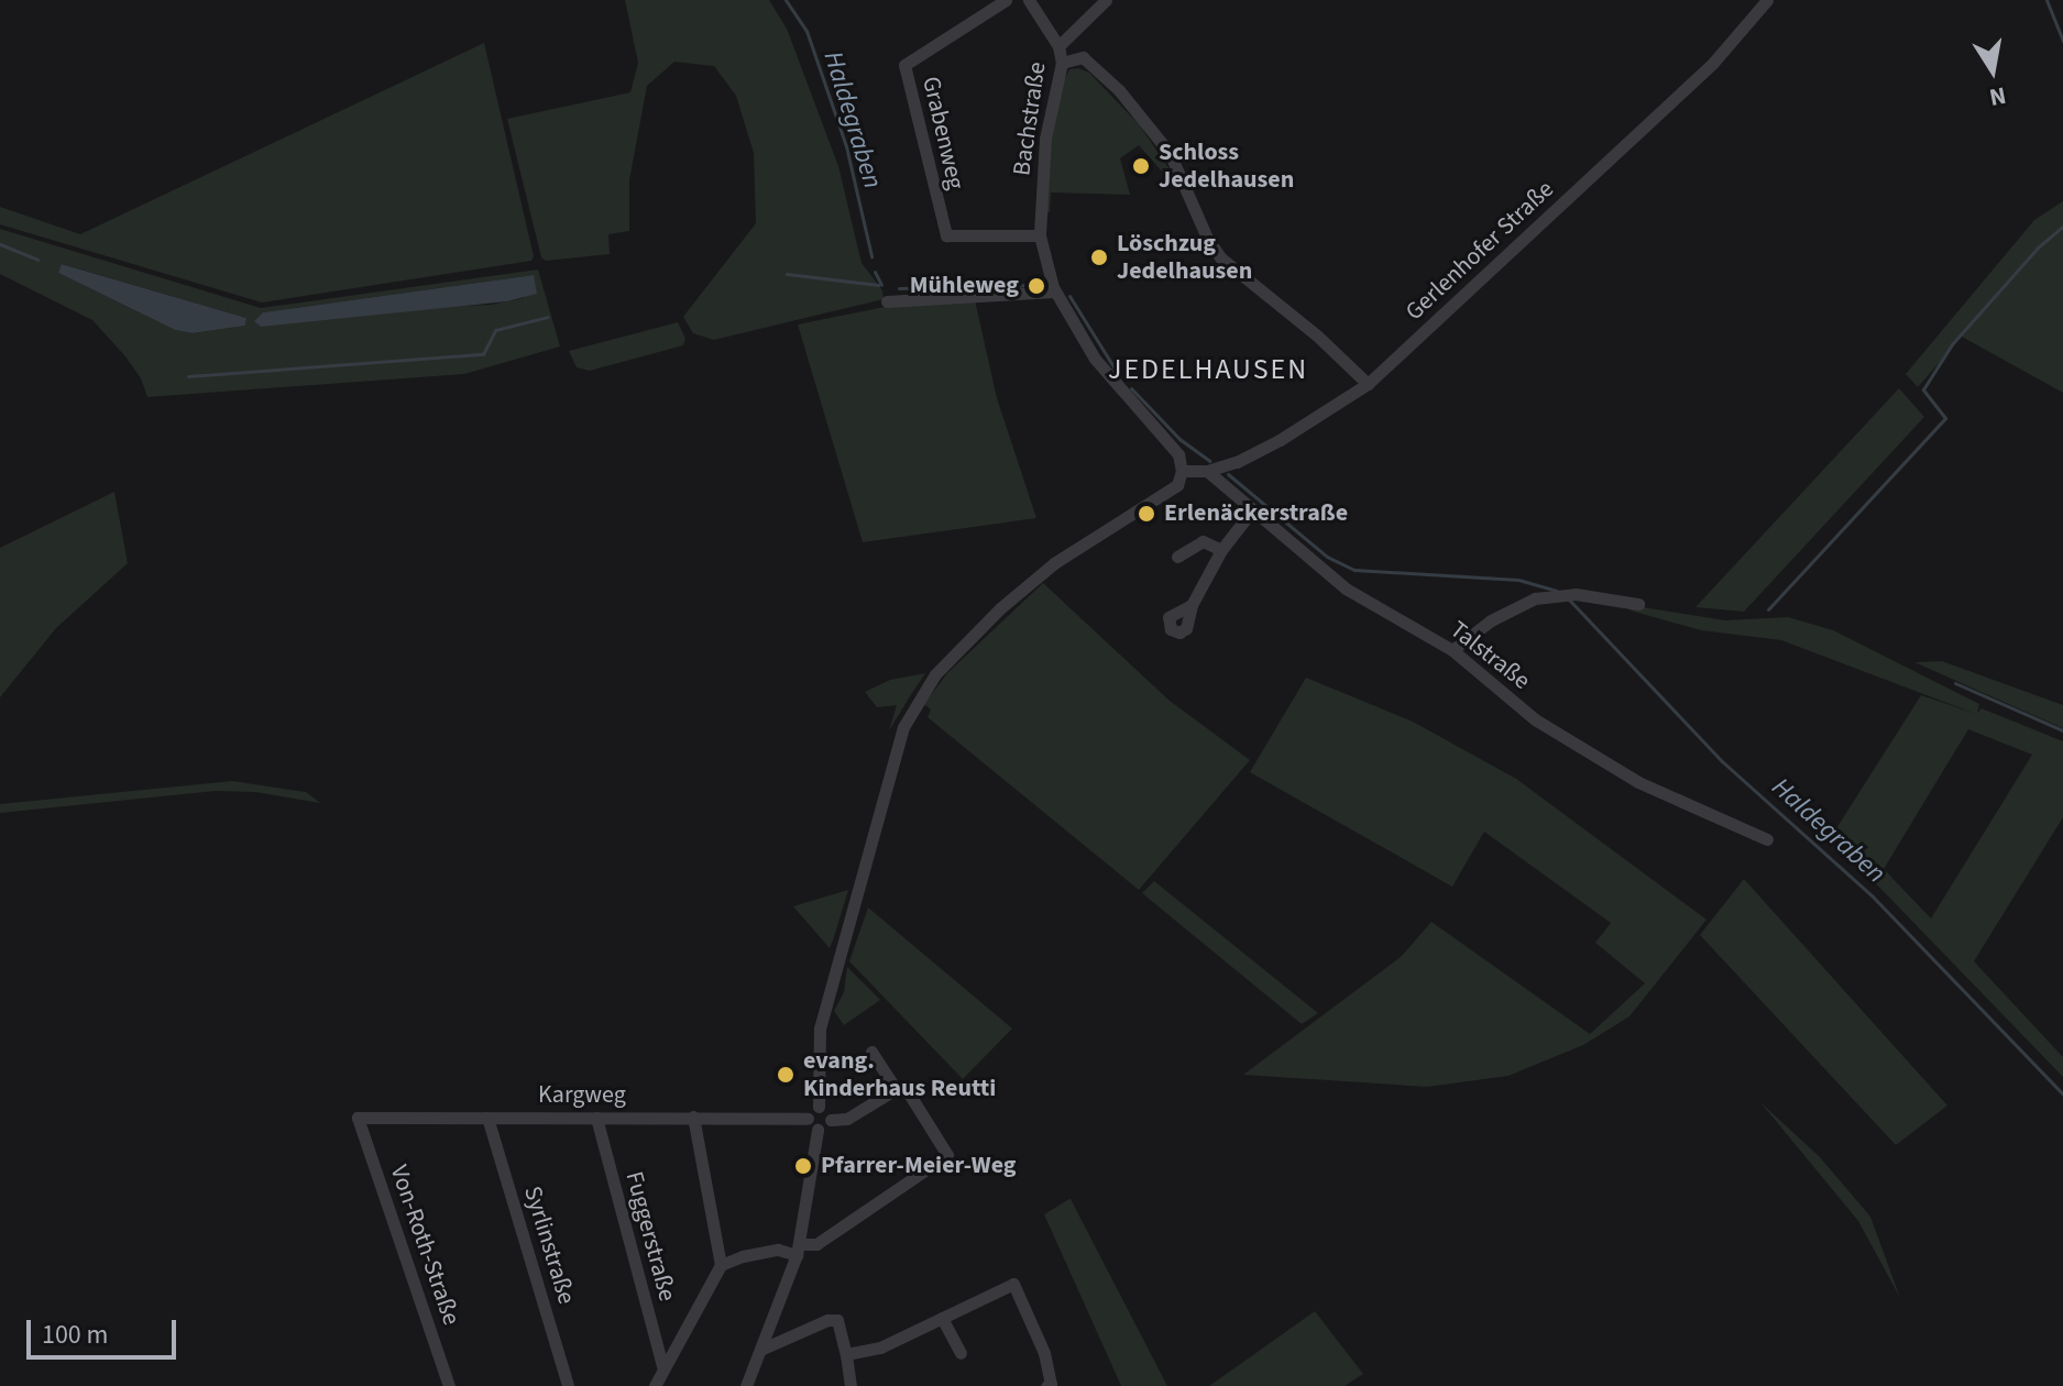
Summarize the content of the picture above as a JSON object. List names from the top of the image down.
{
  "streets": {
    "street": [
      "Bachstraße",
      "Grabenweg",
      "Gerlenhofer Straße",
      "Talstraße",
      "Kargweg",
      "Fuggerstraße",
      "Von-Roth-Straße",
      "Syrlinstraße"
    ]
  },
  "crossings": [
    ["Bachstraße", "Grabenweg"],
    ["Bachstraße", "Gerlenhofer Straße"],
    ["Gerlenhofer Straße", "Talstraße"],
    ["Kargweg", "Fuggerstraße"],
    ["Kargweg", "Von-Roth-Straße"],
    ["Kargweg", "Syrlinstraße"]
  ],
  "districts": ["JEDELHAUSEN"],
  "water": ["Haldegraben"],
  "places": [
    "Schloss Jedelhausen",
    "Löschzug Jedelhausen",
    "Mühleweg",
    "Erlenäckerstraße",
    "evang. Kinderhaus Reutti",
    "Pfarrer-Meier-Weg"
  ],
  "scale_bar": "100 m",
  "north": "bottom"
}
